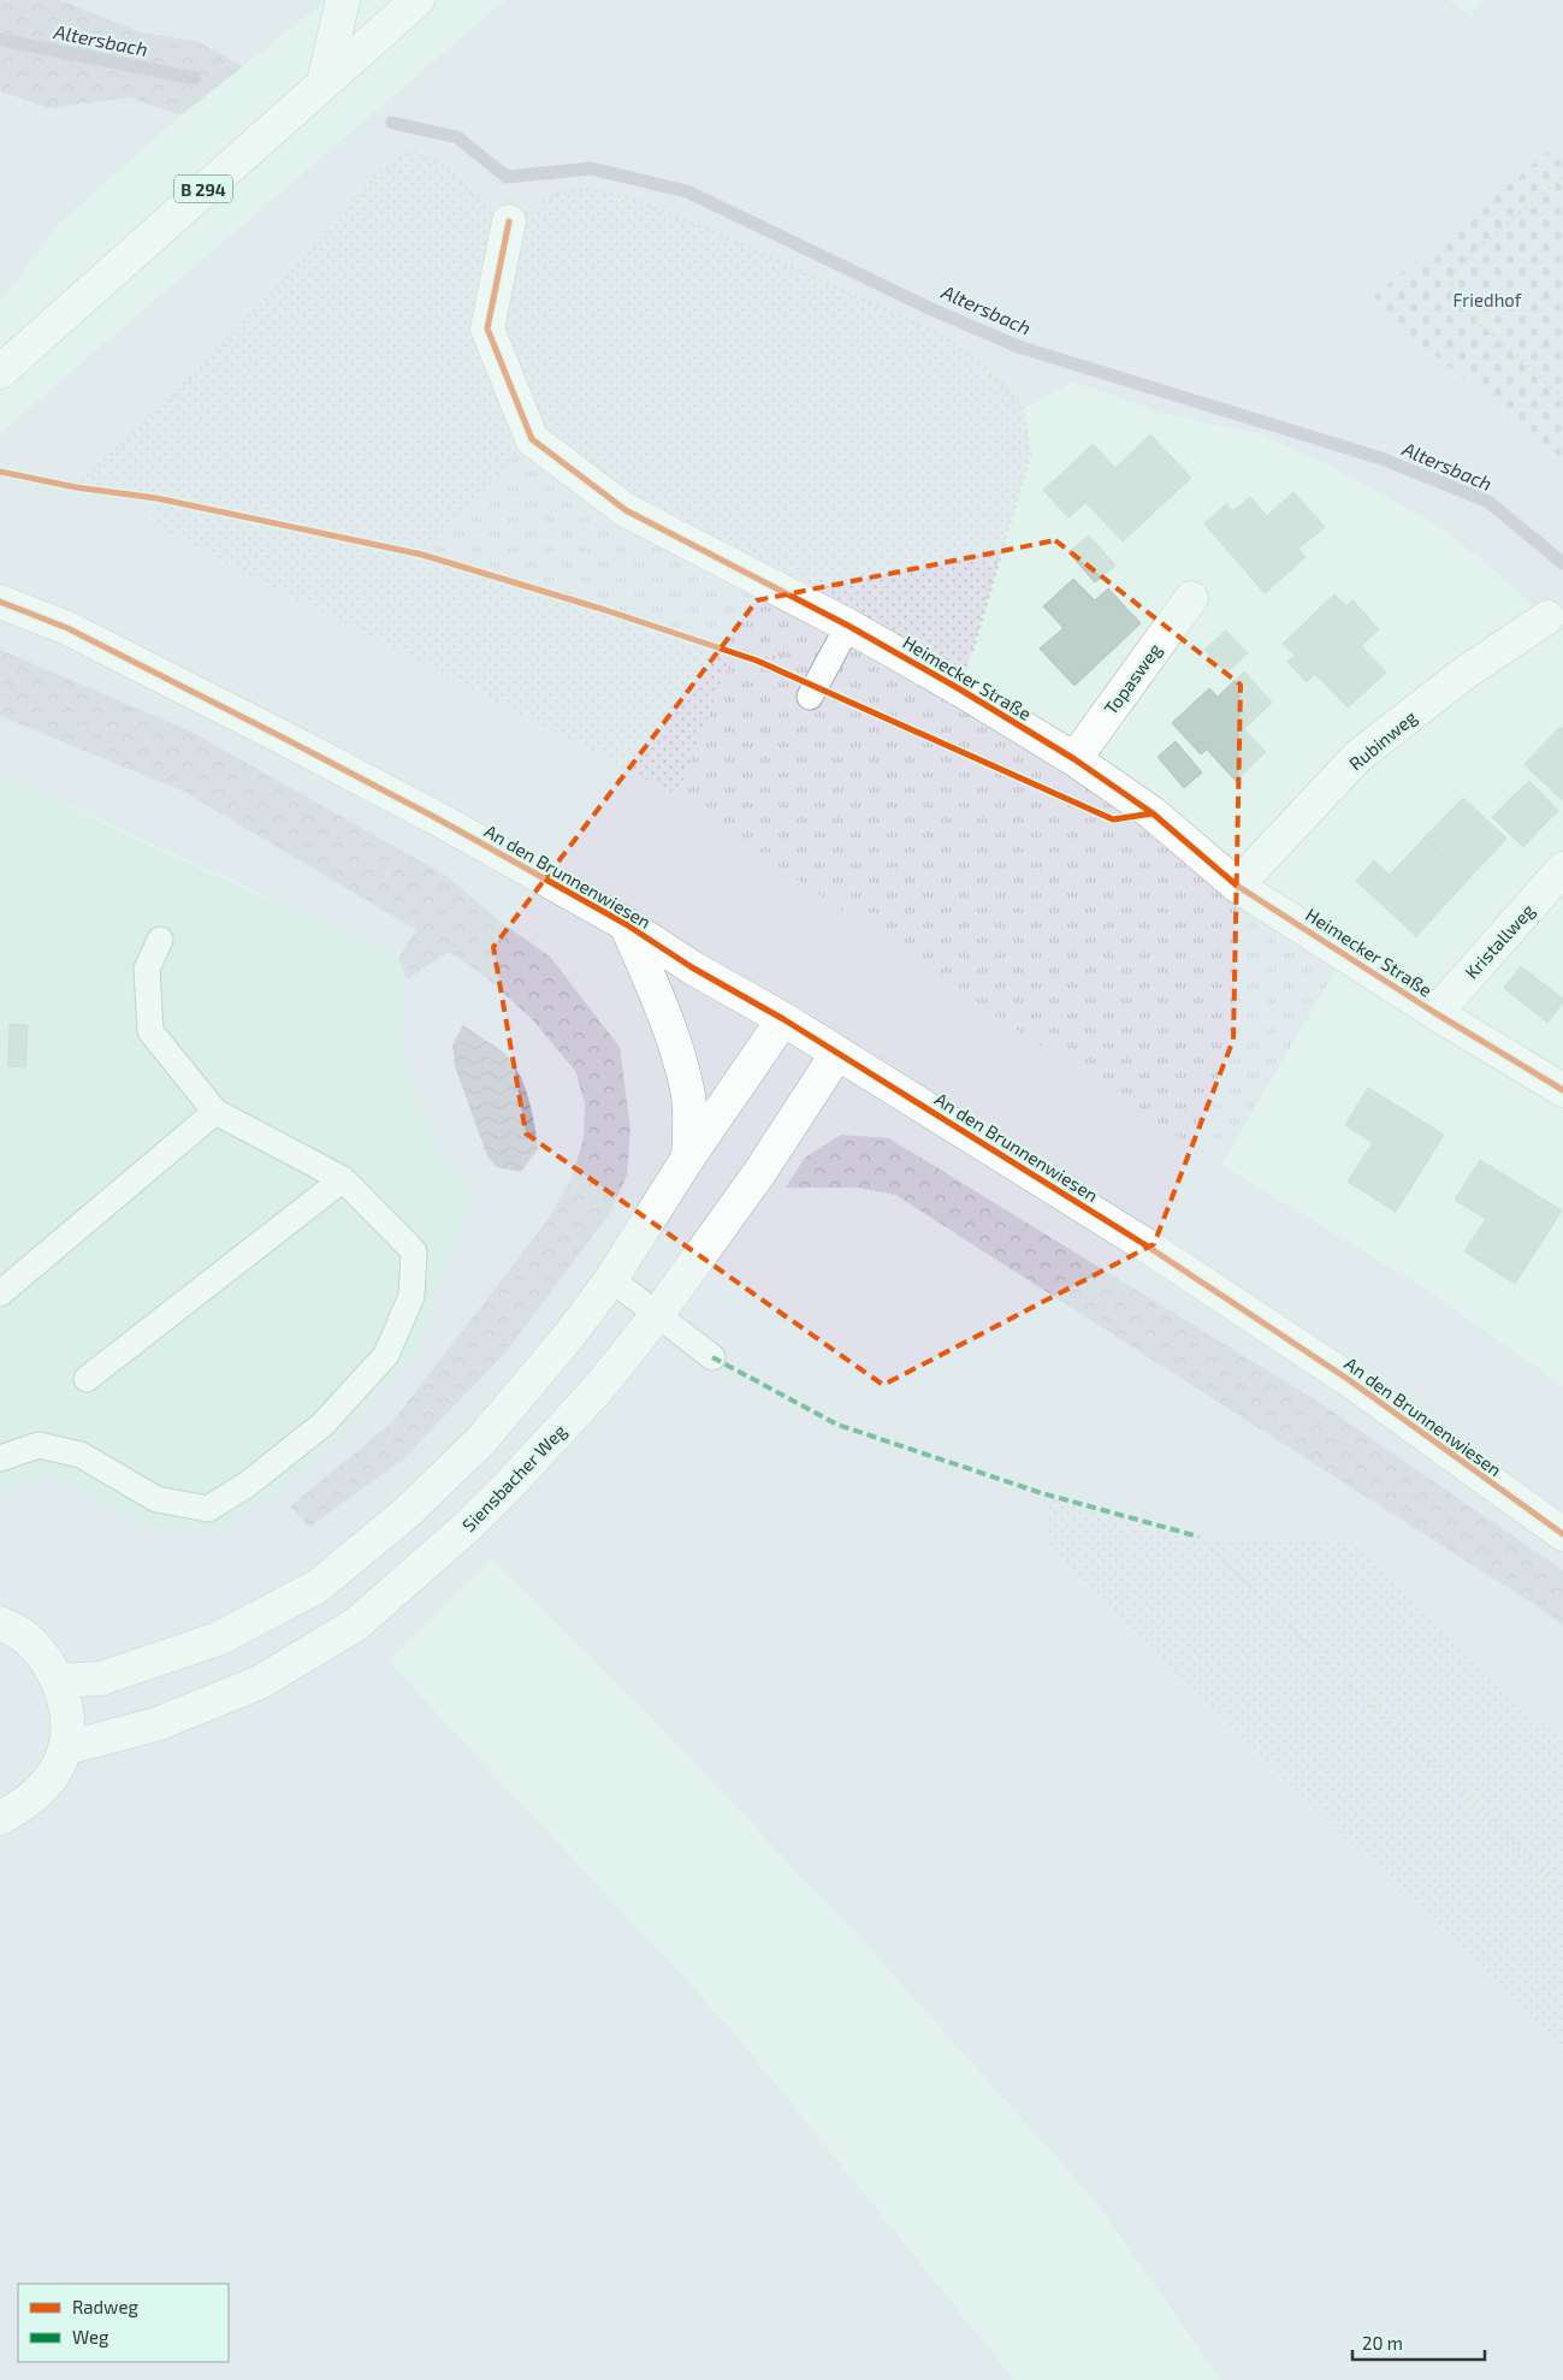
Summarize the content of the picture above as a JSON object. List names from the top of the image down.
{
  "streets": {
    "main road": [
      "B 294",
      "Heimecker Straße",
      "Topasweg",
      "Rubinweg",
      "An den Brunnenwiesen",
      "Kristallweg",
      "Siensbacher Weg"
    ]
  },
  "crossings": [
    ["Heimecker Straße", "Topasweg"],
    ["Heimecker Straße", "Rubinweg"],
    ["Heimecker Straße", "Kristallweg"],
    ["An den Brunnenwiesen", "Siensbacher Weg"]
  ],
  "water": ["Altersbach"],
  "parks": ["Friedhof"],
  "legend": ["Radweg", "Weg"],
  "scale_bar": "20 m"
}
